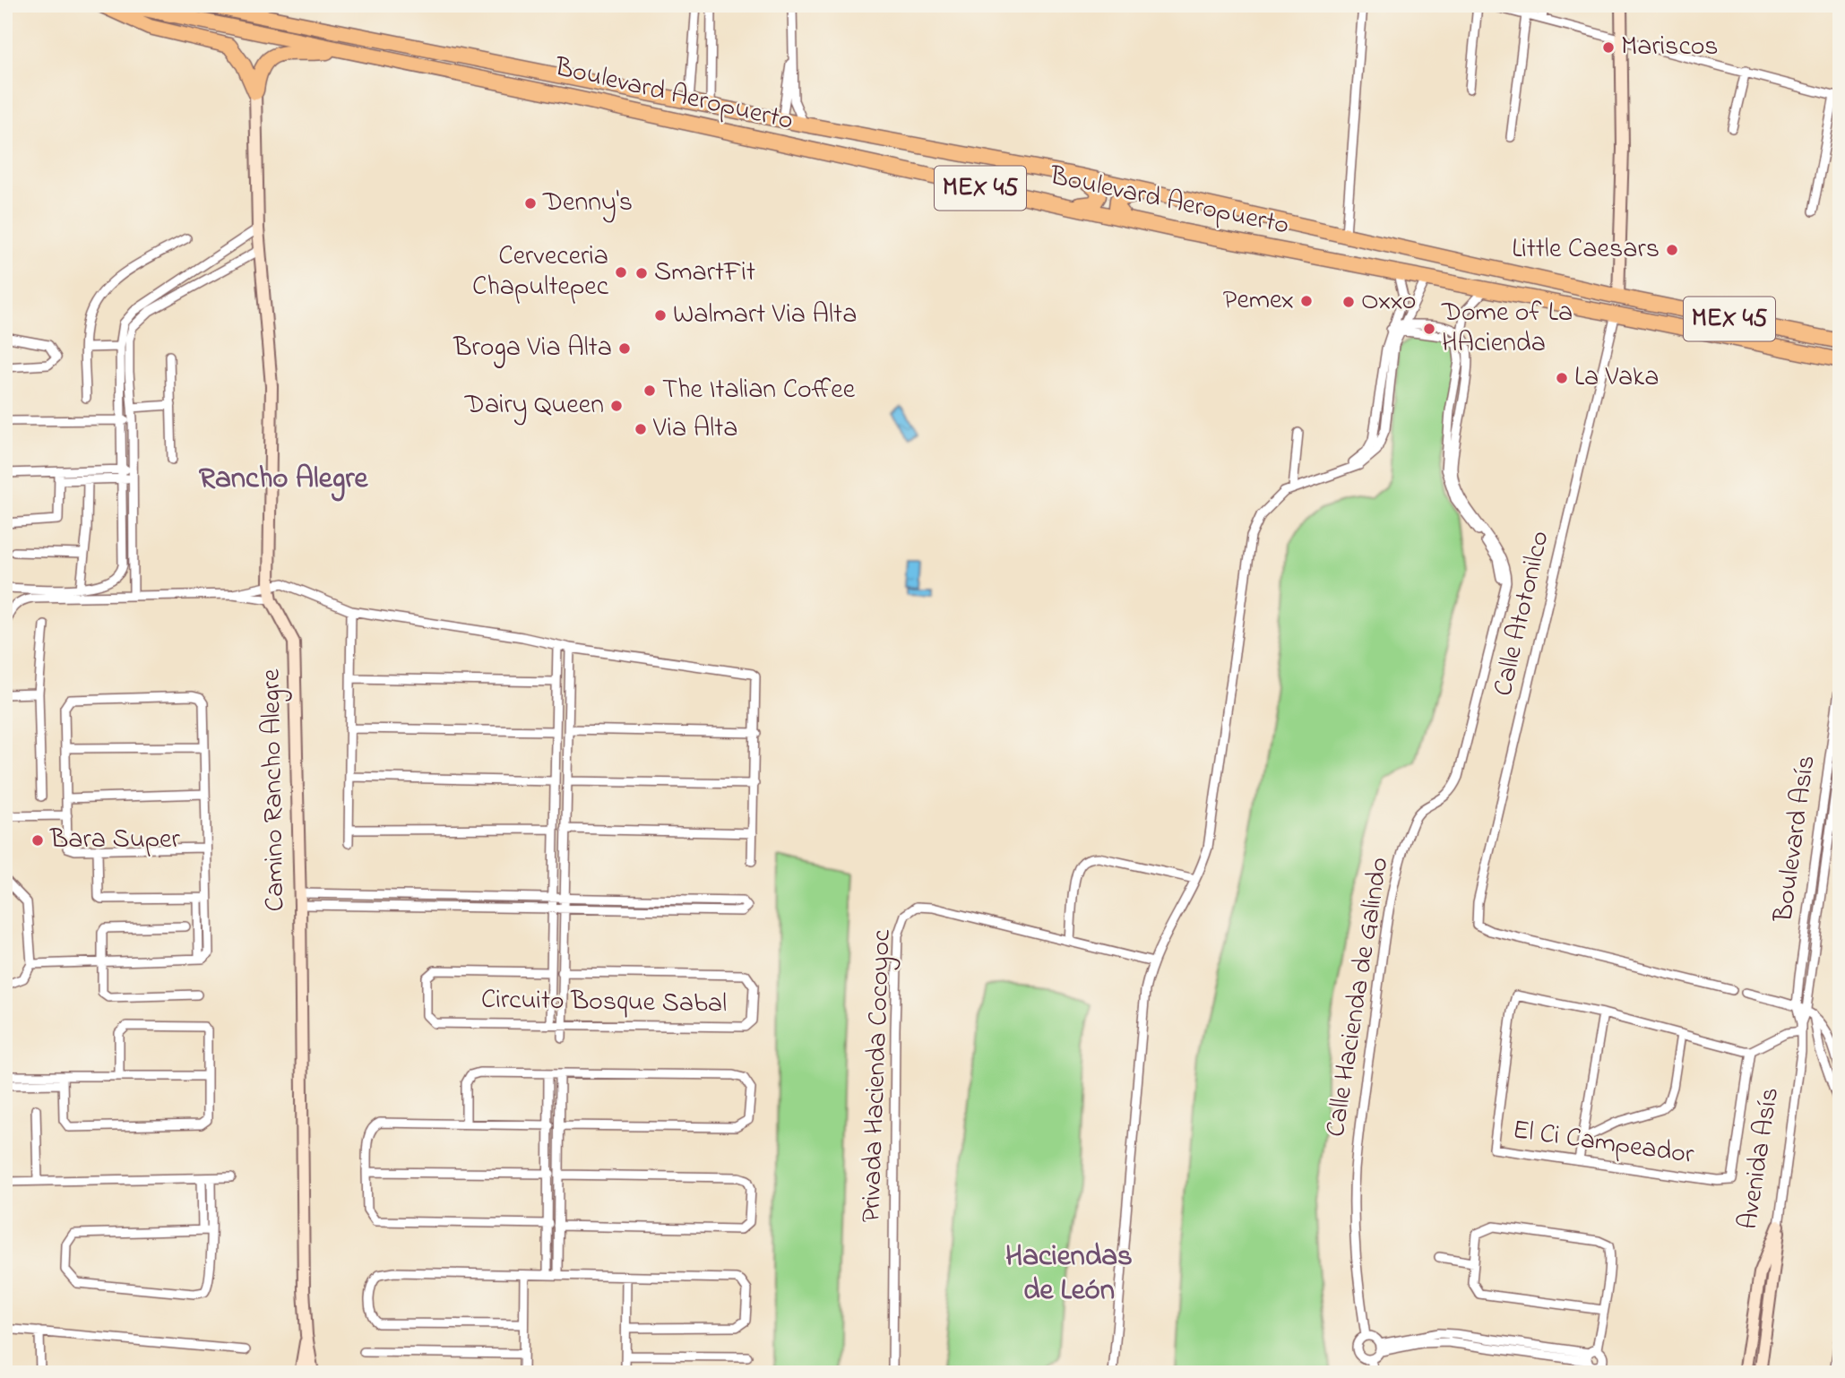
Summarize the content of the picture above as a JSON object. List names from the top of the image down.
{
  "streets": {
    "highway": ["Boulevard Aeropuerto", "MEX 45"],
    "street": [
      "Calle Atotonilco",
      "Camino Rancho Alegre",
      "Boulevard Asís",
      "Calle Hacienda de Galindo",
      "Circuito Bosque Sabal",
      "Privada Hacienda Cocoyoc",
      "El Ci Campeador",
      "Avenida Asís"
    ]
  },
  "crossings": [
    ["Boulevard Aeropuerto", "Calle Atotonilco"],
    ["Boulevard Aeropuerto", "Calle Hacienda de Galindo"],
    ["Boulevard Asís", "Avenida Asís"]
  ],
  "districts": ["Rancho Alegre", "Haciendas de León"],
  "places": [
    "Mariscos",
    "Denny's",
    "Little Caesars",
    "Cerveceria Chapultepec",
    "SmartFit",
    "Pemex",
    "Oxxo",
    "Walmart Via Alta",
    "Dome of La HAcienda",
    "Broga Via Alta",
    "La Vaka",
    "The Italian Coffee",
    "Dairy Queen",
    "Via Alta",
    "Bara Super"
  ]
}
